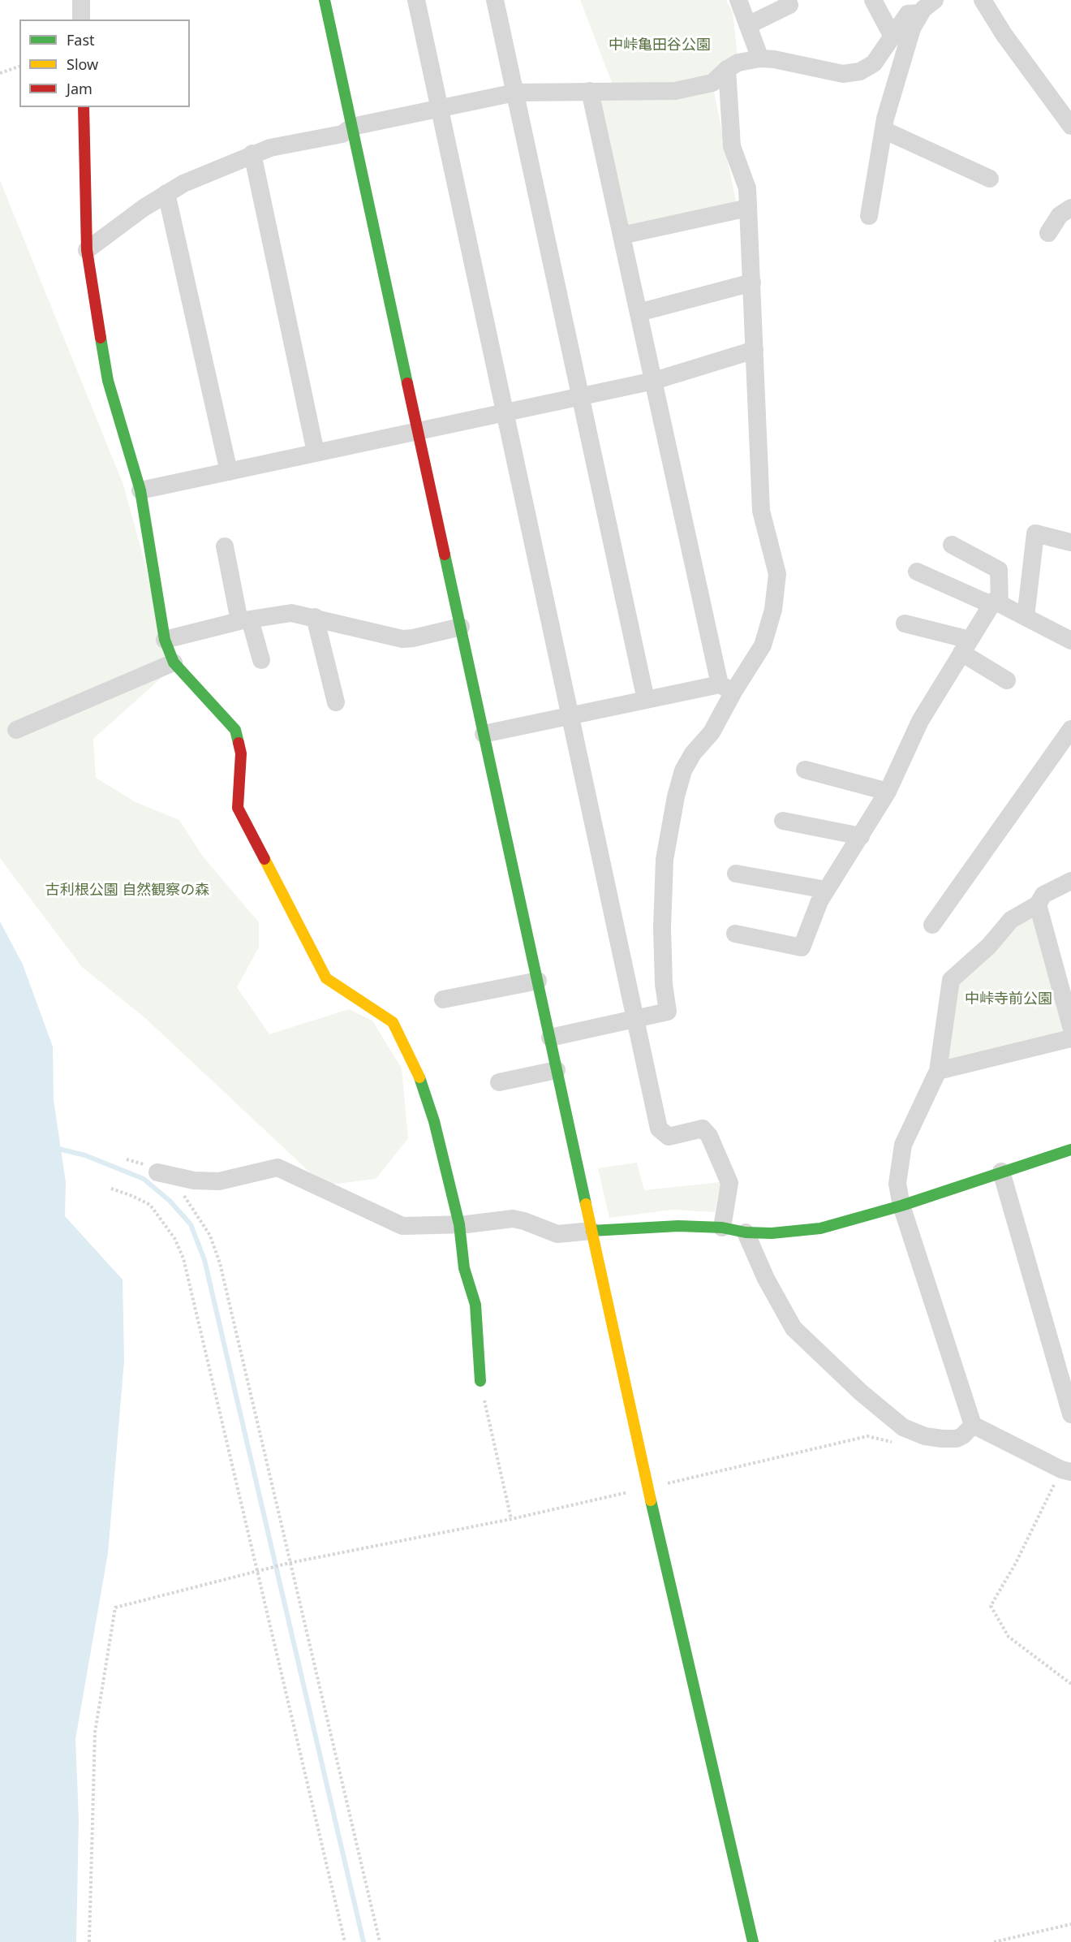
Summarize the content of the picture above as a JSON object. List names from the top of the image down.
{
  "parks": ["中峠亀田谷公園", "古利根公園 自然観察の森", "中峠寺前公園"],
  "legend": ["Fast", "Slow", "Jam"]
}
